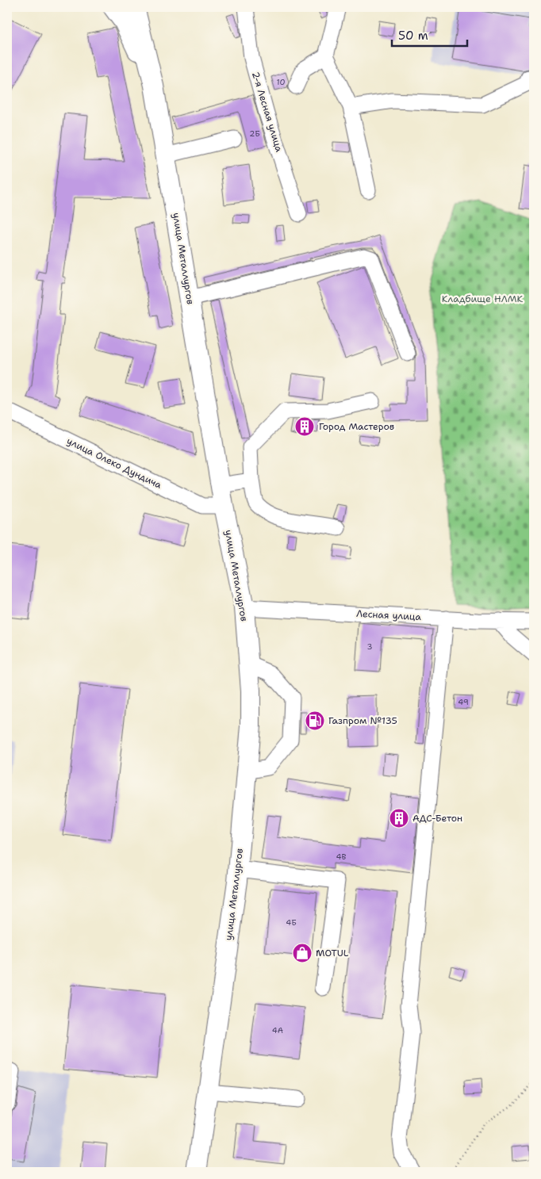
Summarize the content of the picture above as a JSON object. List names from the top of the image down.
{
  "streets": {
    "main road": ["улица Металлургов"],
    "street": ["2-я Лесная улица", "улица Олеко Дундича", "Лесная улица"]
  },
  "crossings": [
    ["улица Металлургов", "улица Олеко Дундича"],
    ["улица Металлургов", "Лесная улица"]
  ],
  "parks": ["Кладбище НЛМК"],
  "places": {
    "building": ["Город Мастеров", "АДС-Бетон"],
    "fuel station": ["Газпром №135"],
    "shop": ["MOTUL"]
  },
  "house_numbers": [
    "10",
    "2Б",
    "3",
    "49",
    "4В",
    "4Б",
    "4А"
  ],
  "scale_bar": "50 m"
}
